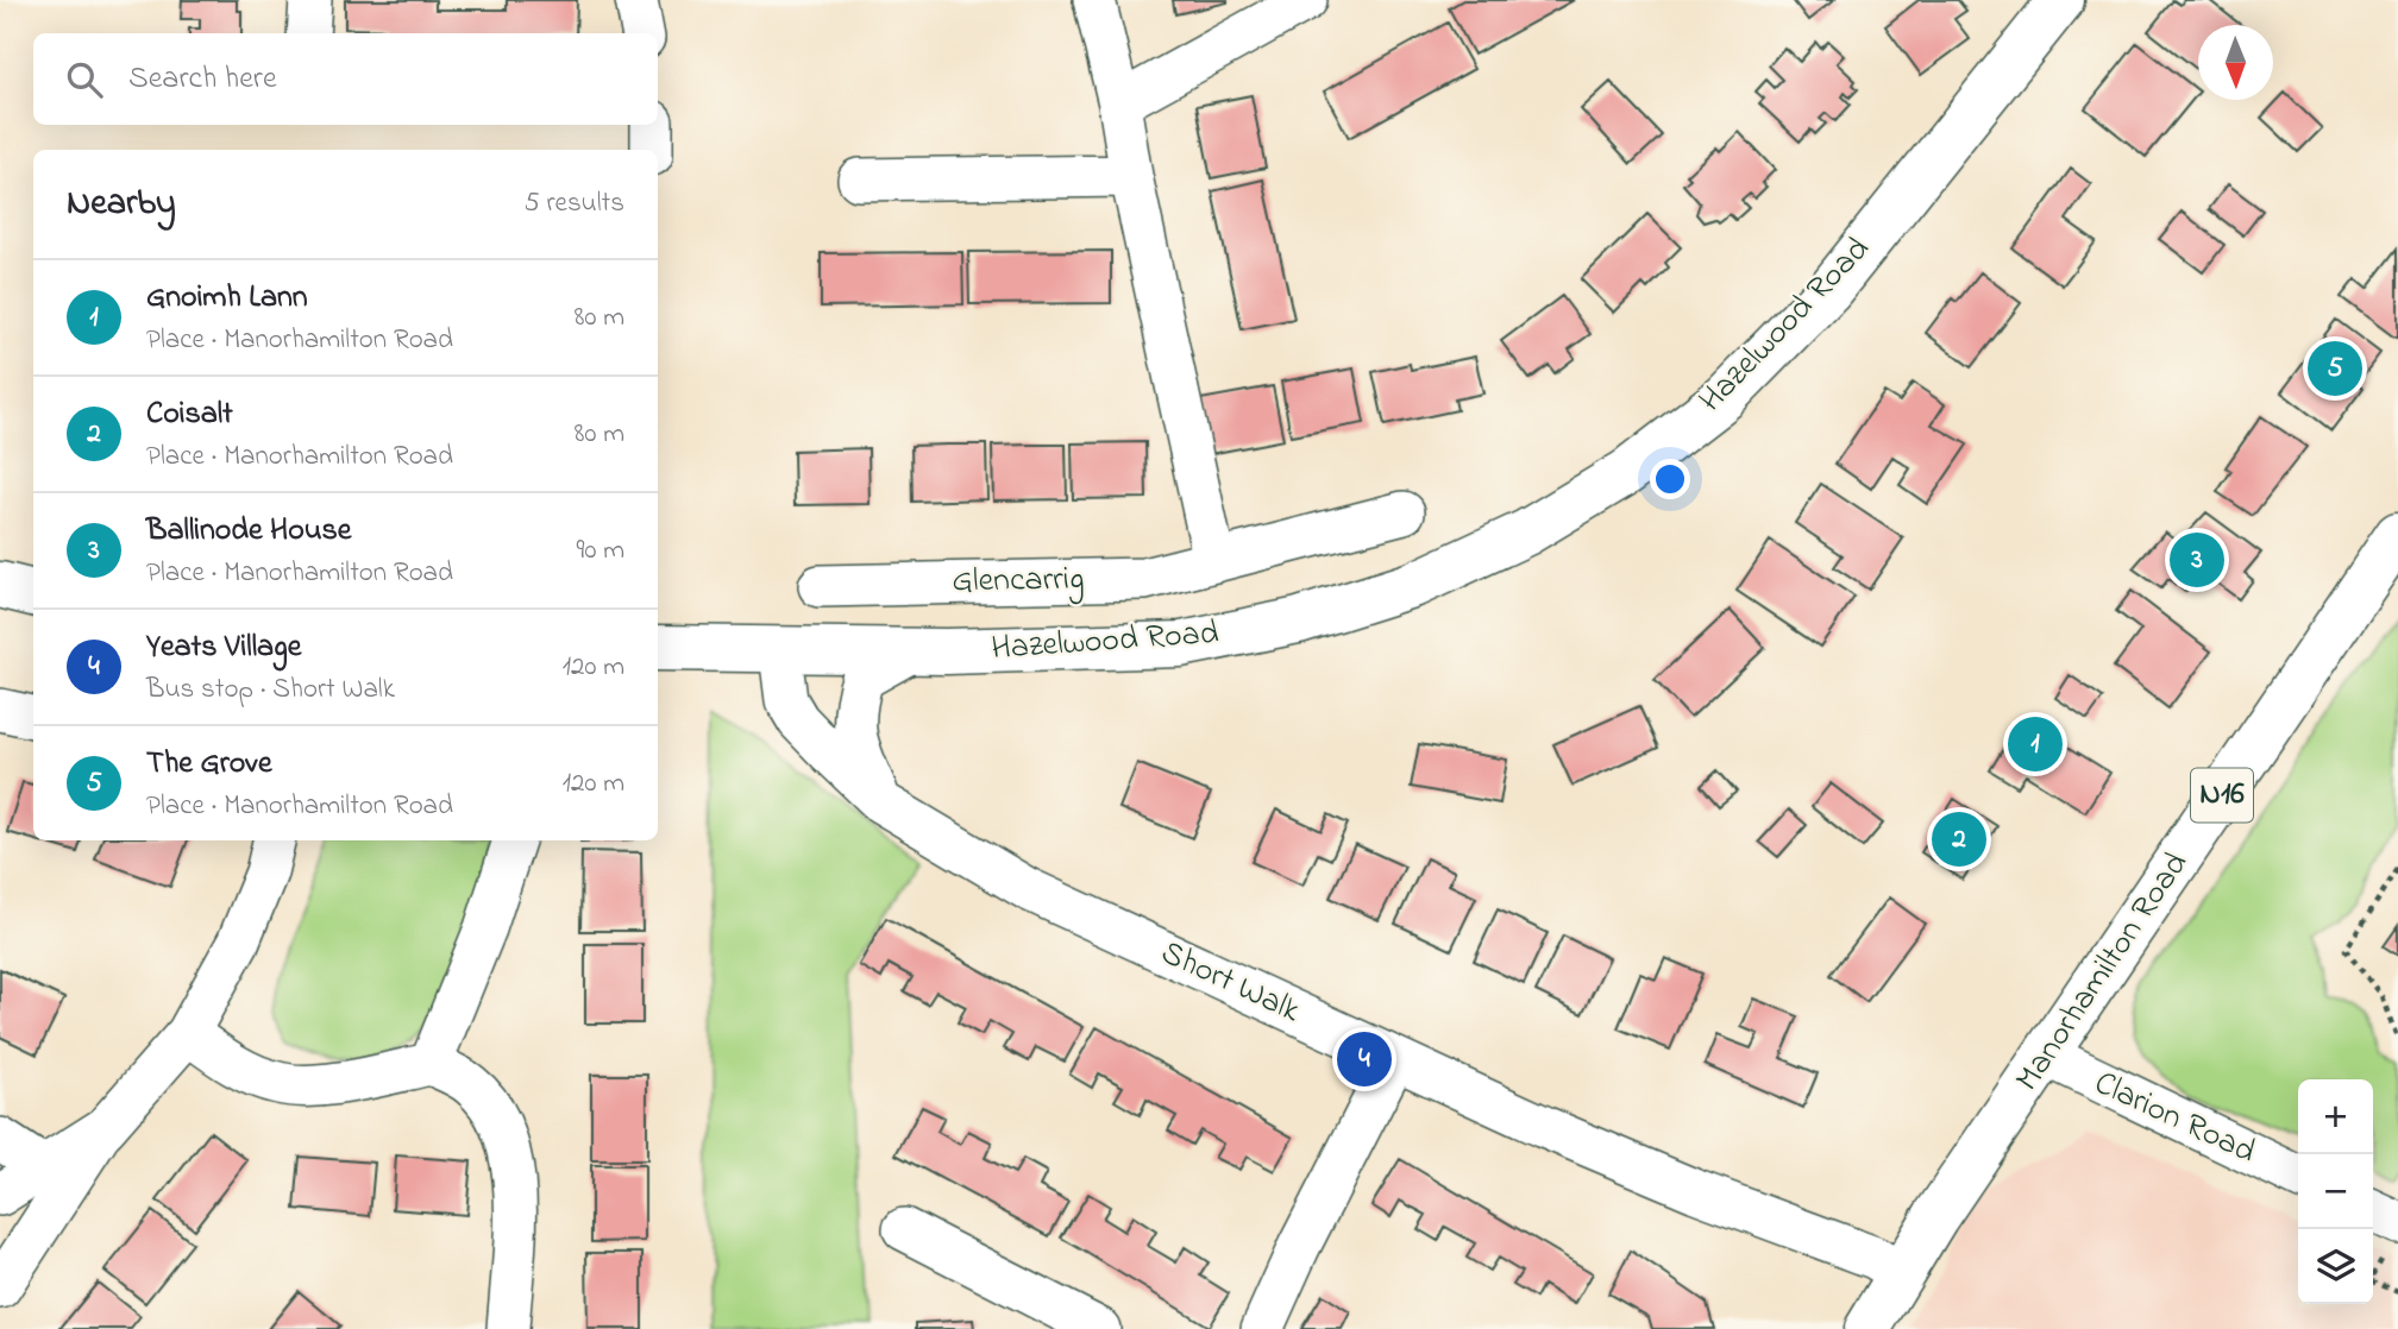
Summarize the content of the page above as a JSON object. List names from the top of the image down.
{
  "streets": {
    "main road": ["Hazelwood Road", "N16", "Manorhamilton Road"],
    "street": ["Glencarrig", "Short Walk", "Clarion Road"]
  },
  "crossings": [
    ["Hazelwood Road", "Short Walk"],
    ["Manorhamilton Road", "Short Walk"],
    ["Manorhamilton Road", "Clarion Road"]
  ],
  "north": "bottom",
  "page": {
    "search": "Search here",
    "heading": ["Nearby", "5 results"],
    "list": [
      {
        "mark": "1",
        "name": "Gnoimh Lann",
        "note": "Place · Manorhamilton Road",
        "value": "80 m"
      },
      {
        "mark": "2",
        "name": "Coisalt",
        "note": "Place · Manorhamilton Road",
        "value": "80 m"
      },
      {
        "mark": "3",
        "name": "Ballinode House",
        "note": "Place · Manorhamilton Road",
        "value": "90 m"
      },
      {
        "mark": "4",
        "name": "Yeats Village",
        "note": "Bus stop · Short Walk",
        "value": "120 m"
      },
      {
        "mark": "5",
        "name": "The Grove",
        "note": "Place · Manorhamilton Road",
        "value": "120 m"
      }
    ],
    "pins": [
      "5",
      "3",
      "1",
      "2",
      "4"
    ],
    "map_buttons": ["+", "−"]
  }
}
